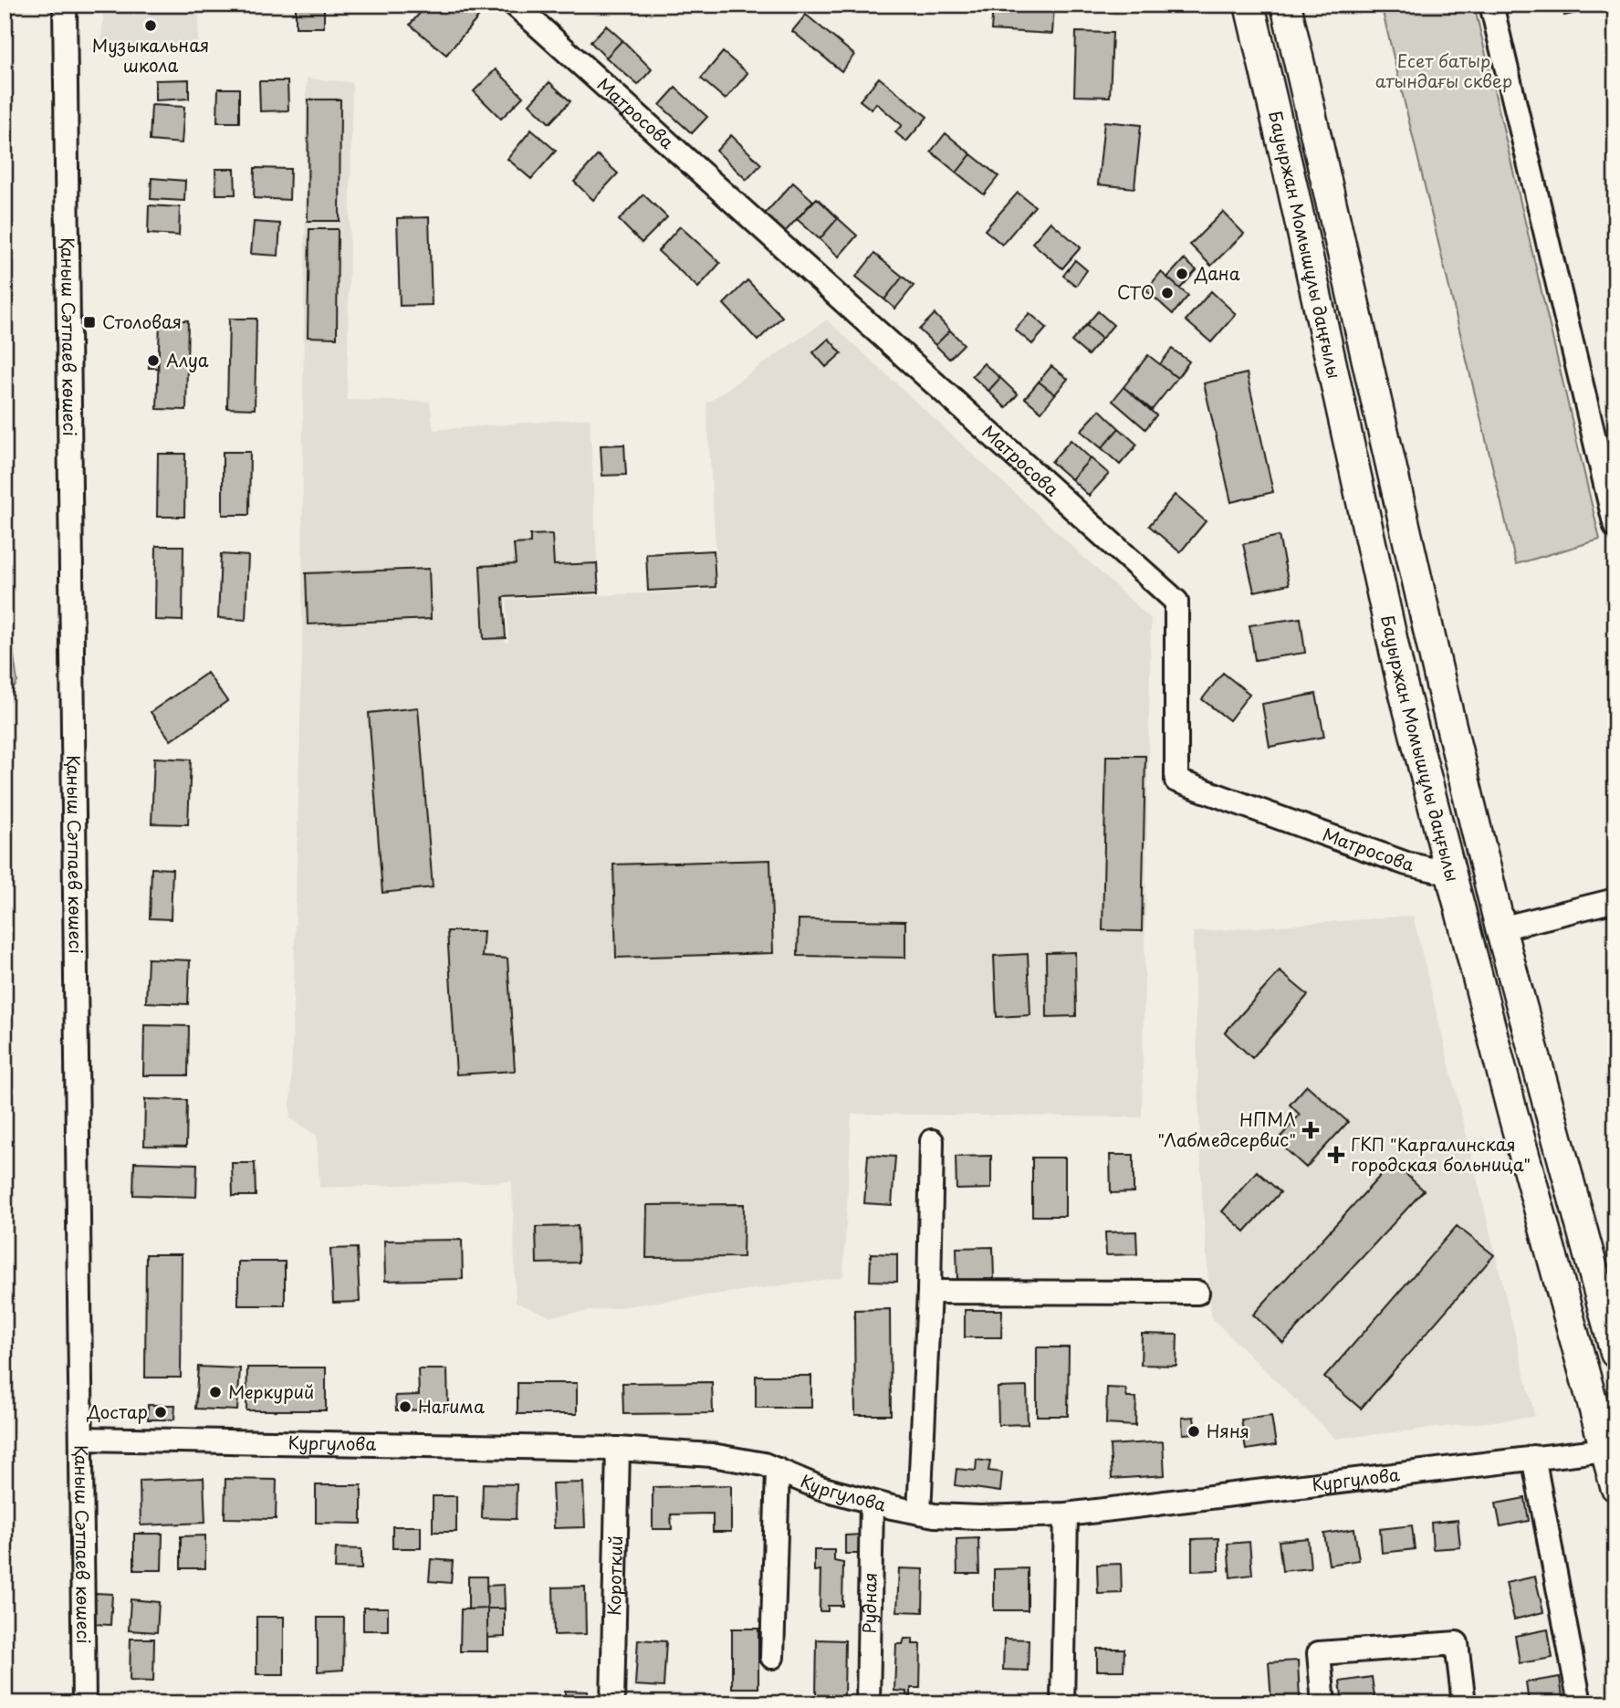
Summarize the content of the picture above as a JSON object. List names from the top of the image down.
{
  "streets": {
    "main road": ["Бауыржан Момышұлы даңғылы"],
    "street": [
      "Матросова",
      "Қаныш Сәтпаев көшесі",
      "Кургулова",
      "Короткий",
      "Рудная"
    ]
  },
  "crossings": [
    ["Матросова", "Бауыржан Момышұлы даңғылы"],
    ["Бауыржан Момышұлы даңғылы", "Кургулова"],
    ["Қаныш Сәтпаев көшесі", "Кургулова"],
    ["Кургулова", "Короткий"],
    ["Кургулова", "Рудная"]
  ],
  "parks": ["Есет батыр атындағы сквер"],
  "places": {
    "other": [
      "Музыкальная школа",
      "Дана",
      "СТО",
      "Алуа",
      "Меркурий",
      "Нагима",
      "Достар",
      "Няня"
    ],
    "transit": ["Столовая"],
    "health": ["НПМЛ \"Лабмедсервис\"", "ГКП \"Каргалинская городская больница\""]
  }
}
